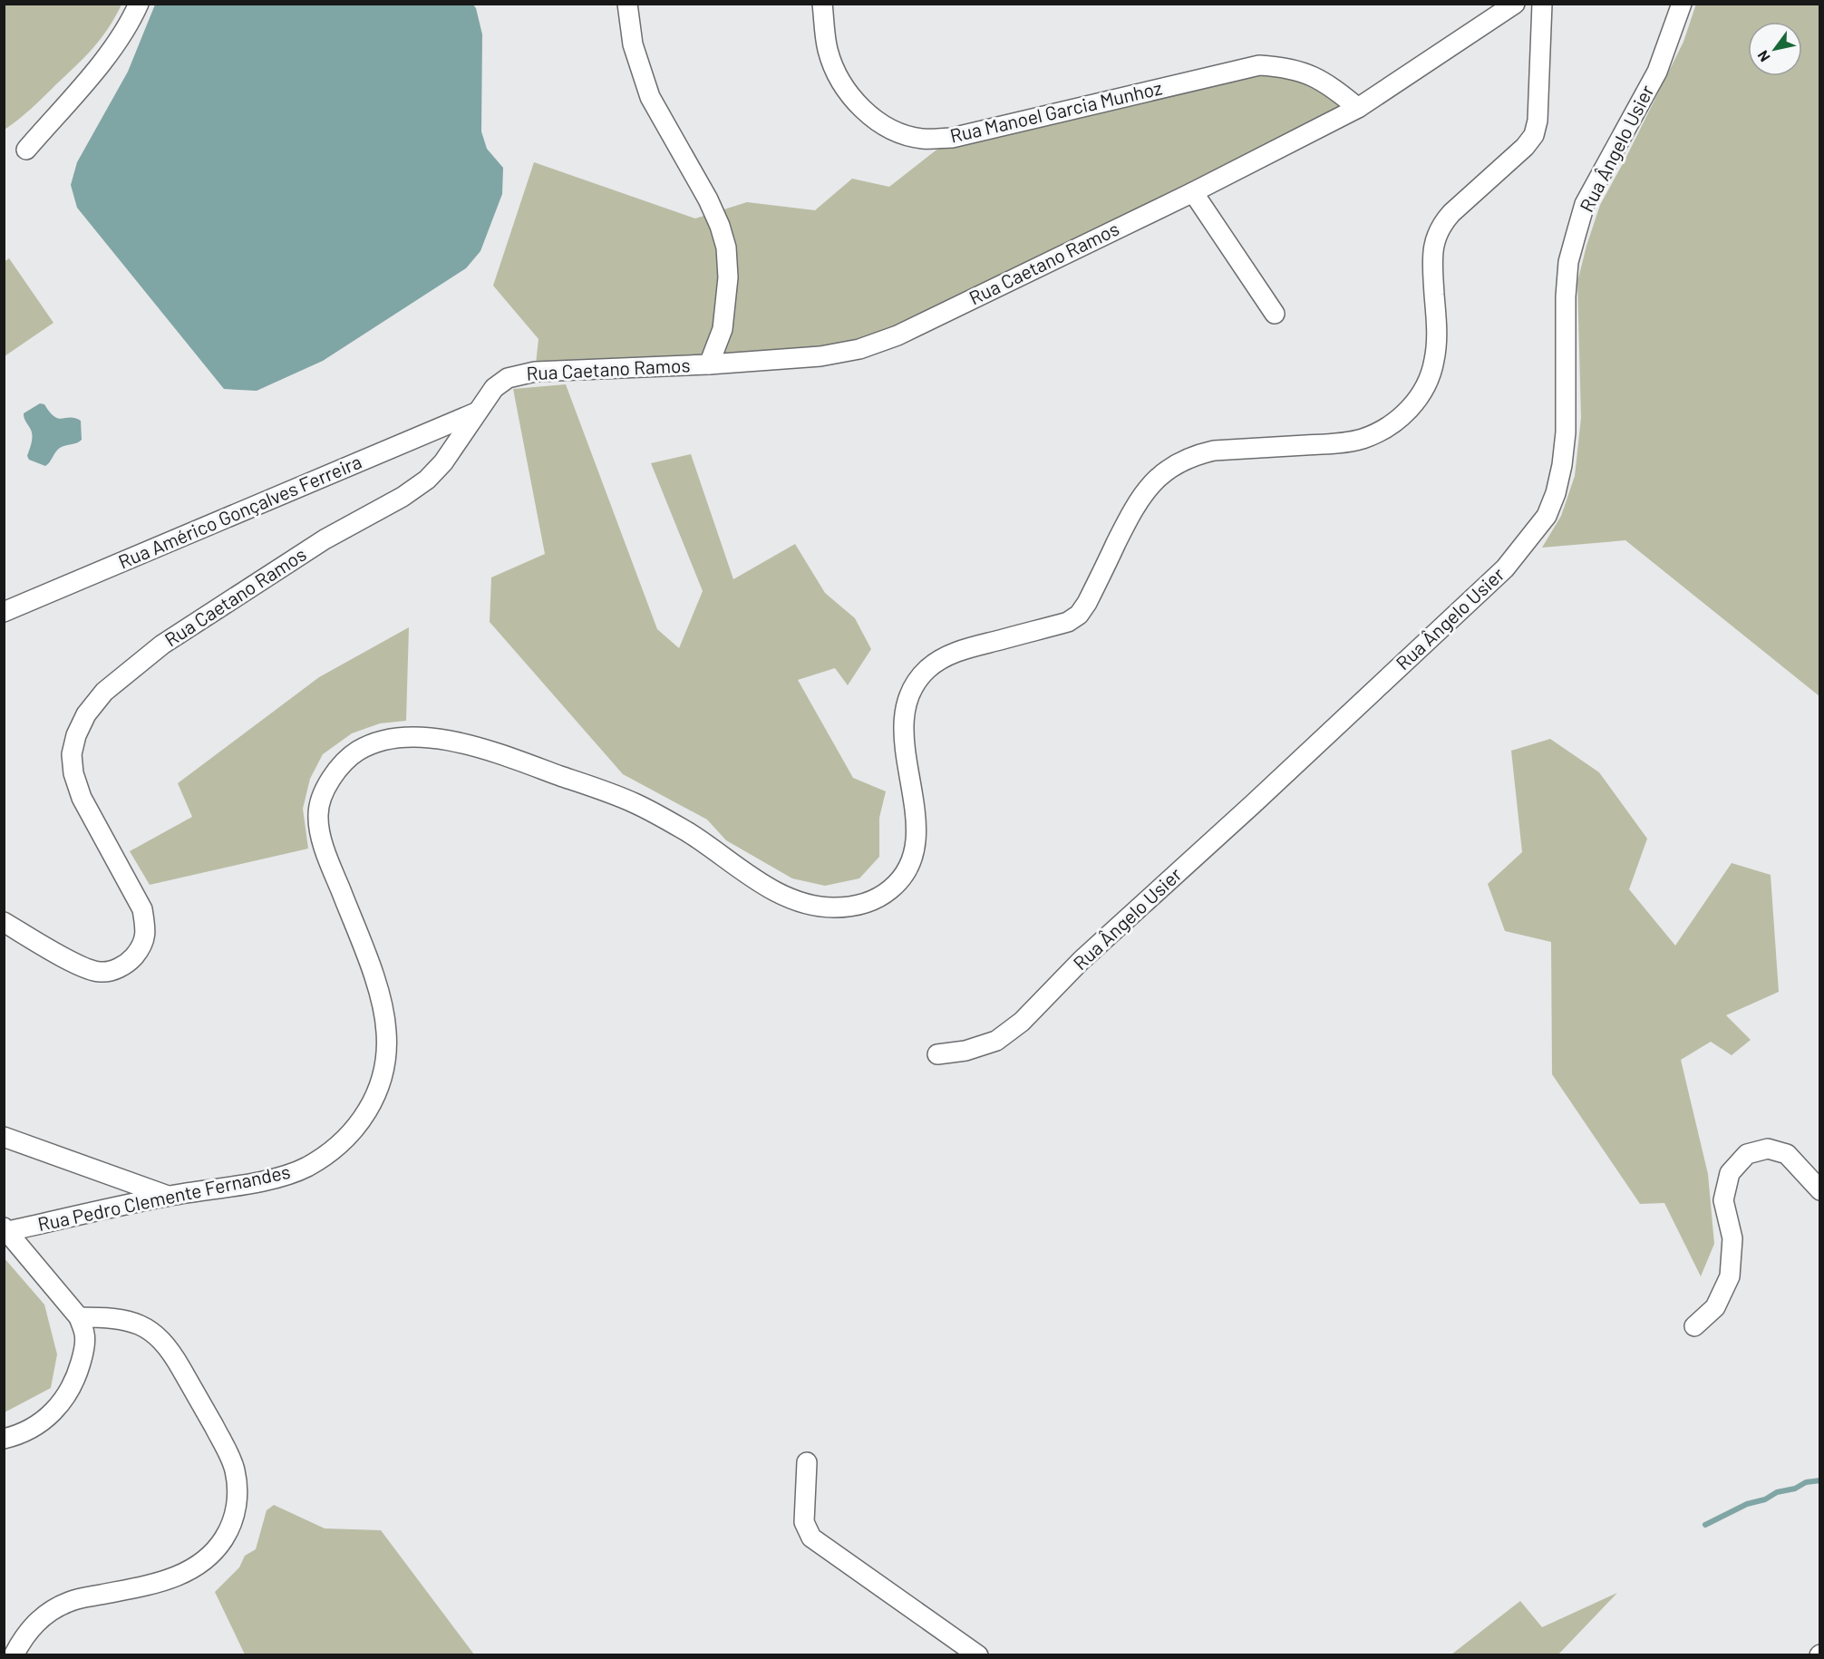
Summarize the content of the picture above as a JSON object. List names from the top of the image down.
{
  "streets": {
    "street": [
      "Rua Manoel Garcia Munhoz",
      "Rua Ângelo Usier",
      "Rua Caetano Ramos",
      "Rua Américo Gonçalves Ferreira",
      "Rua Pedro Clemente Fernandes"
    ]
  },
  "crossings": [
    ["Rua Manoel Garcia Munhoz", "Rua Caetano Ramos"],
    ["Rua Caetano Ramos", "Rua Américo Gonçalves Ferreira"]
  ],
  "north": "bottom left"
}
